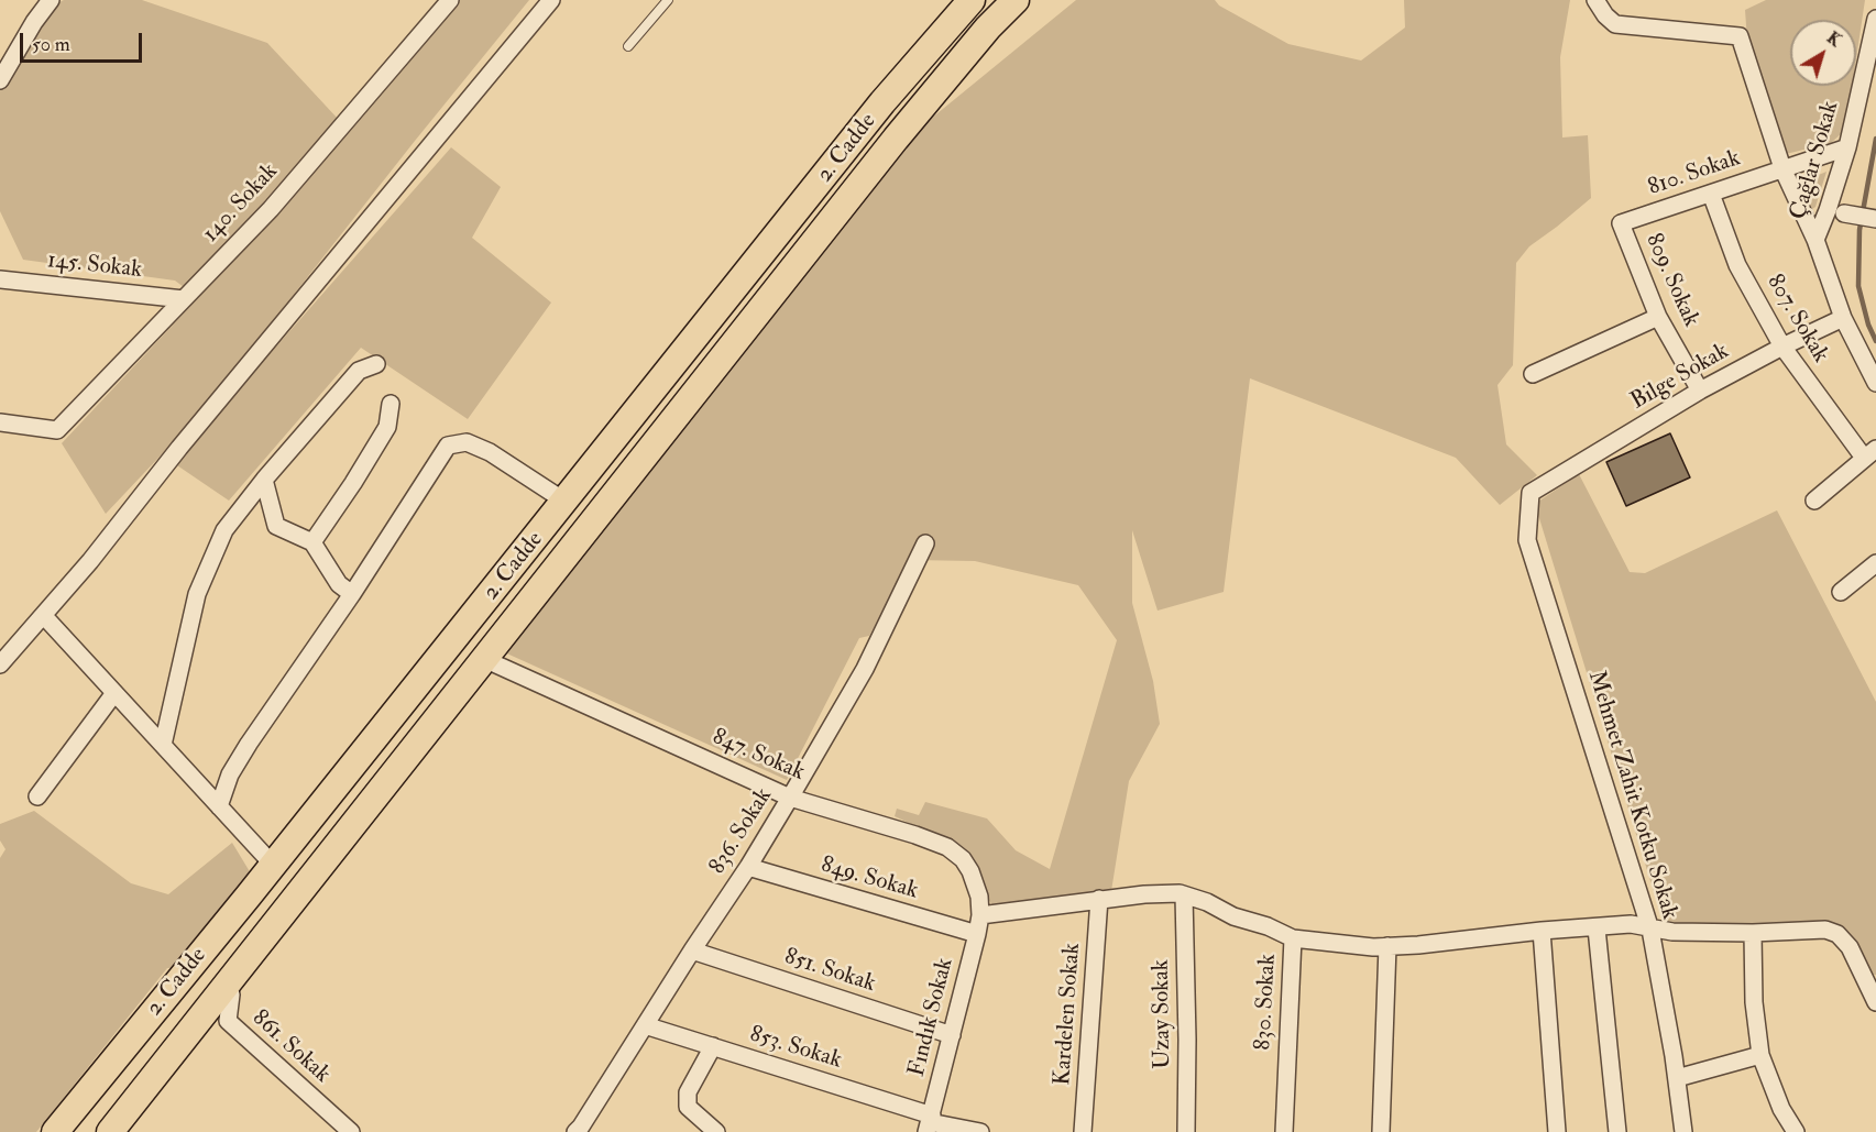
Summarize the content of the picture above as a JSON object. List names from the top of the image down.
{
  "streets": {
    "main road": ["2. Cadde"],
    "street": [
      "Çağlar Sokak",
      "810. Sokak",
      "140. Sokak",
      "145. Sokak",
      "809. Sokak",
      "807. Sokak",
      "Bilge Sokak",
      "847. Sokak",
      "Mehmet Zahit Kotku Sokak",
      "836. Sokak",
      "849. Sokak",
      "851. Sokak",
      "830. Sokak",
      "Kardelen Sokak",
      "Uzay Sokak",
      "Fındık Sokak",
      "861. Sokak",
      "853. Sokak"
    ]
  },
  "crossings": [
    ["2. Cadde", "847. Sokak"],
    ["2. Cadde", "861. Sokak"],
    ["Çağlar Sokak", "810. Sokak"],
    ["Çağlar Sokak", "Bilge Sokak"],
    ["810. Sokak", "809. Sokak"],
    ["810. Sokak", "807. Sokak"],
    ["140. Sokak", "145. Sokak"],
    ["809. Sokak", "Bilge Sokak"],
    ["807. Sokak", "Bilge Sokak"],
    ["Bilge Sokak", "Mehmet Zahit Kotku Sokak"],
    ["847. Sokak", "836. Sokak"],
    ["847. Sokak", "830. Sokak"],
    ["847. Sokak", "Fındık Sokak"],
    ["836. Sokak", "849. Sokak"],
    ["836. Sokak", "851. Sokak"],
    ["836. Sokak", "853. Sokak"],
    ["849. Sokak", "Fındık Sokak"],
    ["851. Sokak", "Fındık Sokak"],
    ["830. Sokak", "Kardelen Sokak"],
    ["830. Sokak", "Uzay Sokak"],
    ["830. Sokak", "Fındık Sokak"],
    ["Fındık Sokak", "853. Sokak"]
  ],
  "scale_bar": "50 m",
  "north": "top right"
}
